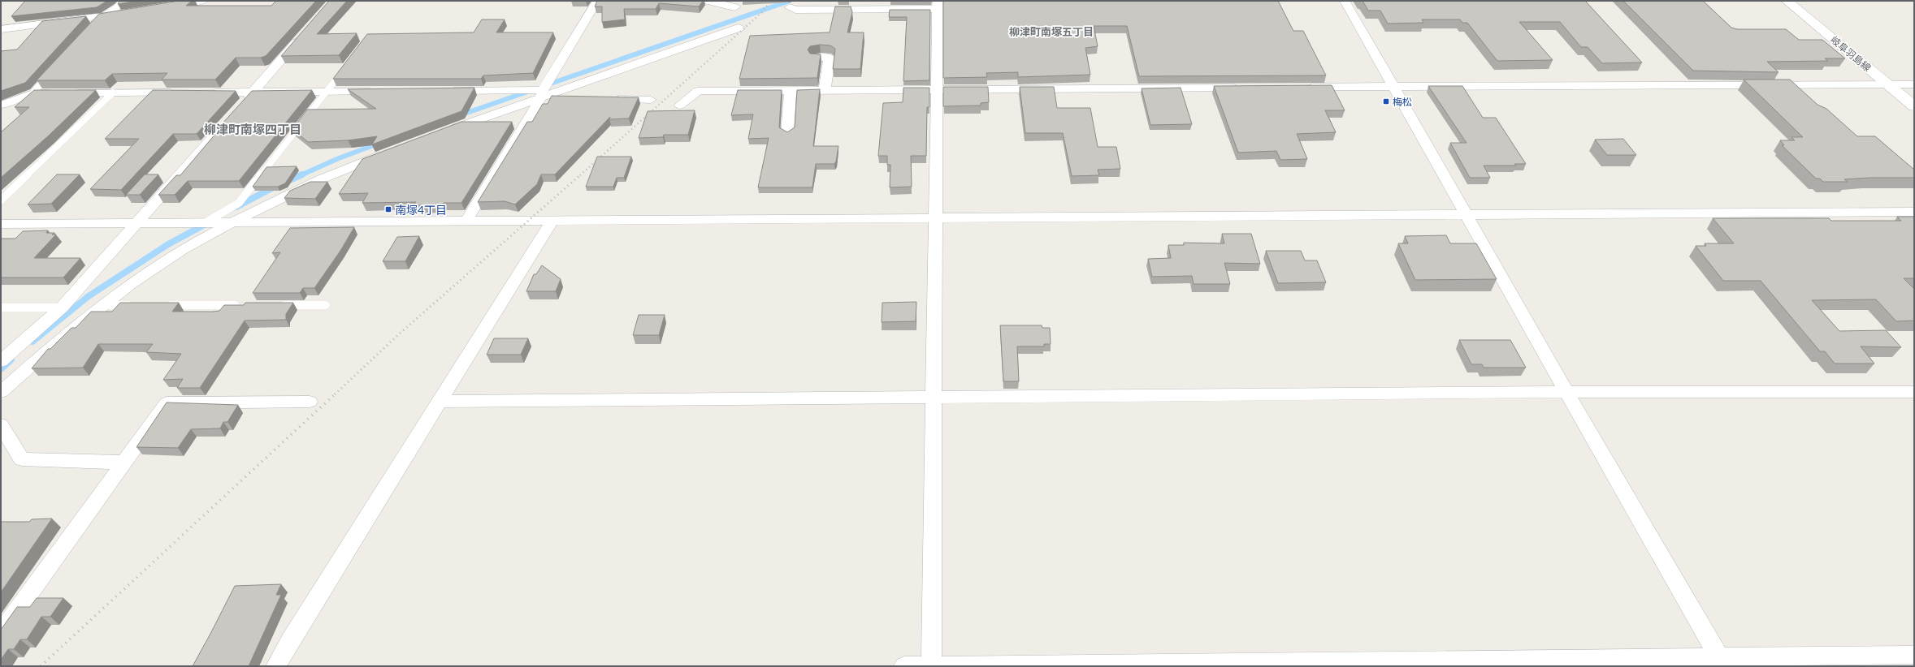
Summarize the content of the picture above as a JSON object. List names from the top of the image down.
{
  "streets": {
    "main road": ["岐阜羽島線"]
  },
  "districts": ["柳津町南塚五丁目", "柳津町南塚四丁目"],
  "places": {
    "transit": ["梅松", "南塚4丁目"]
  }
}
